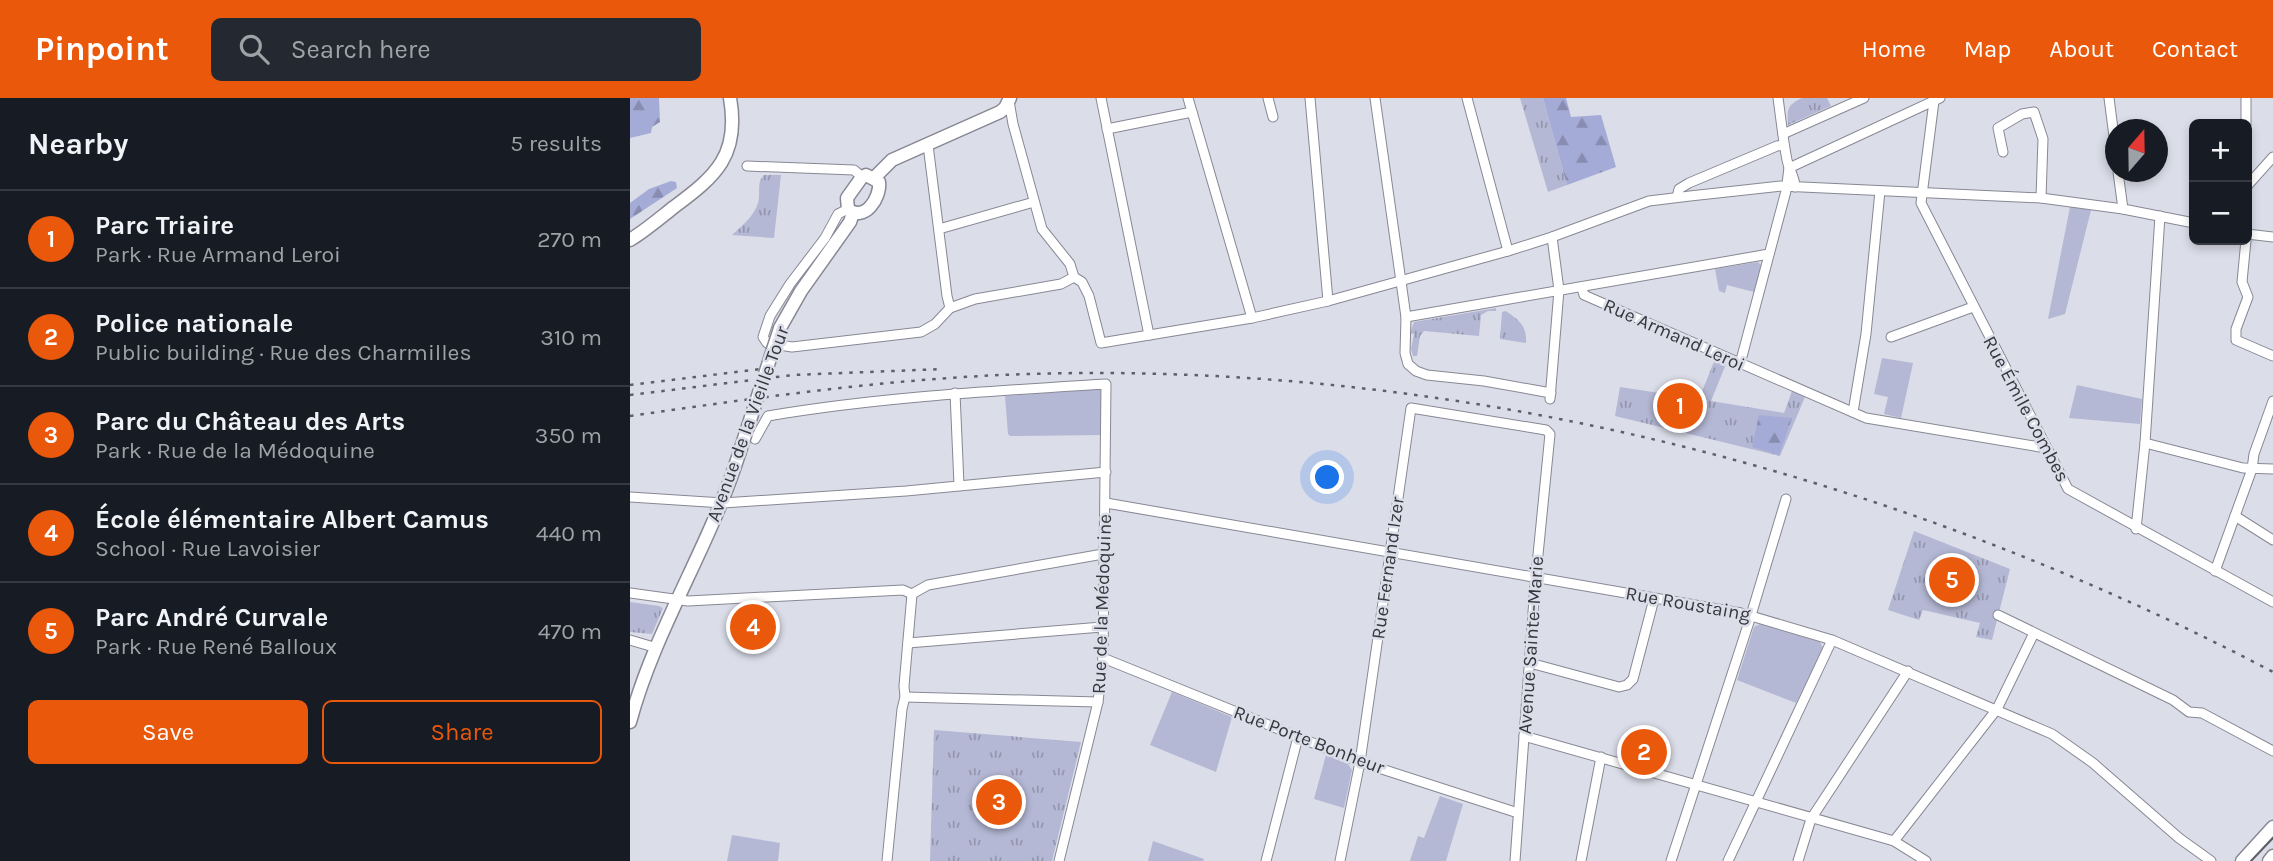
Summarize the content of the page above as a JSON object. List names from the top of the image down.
{
  "streets": {
    "street": [
      "Rue Armand Leroi",
      "Rue Émile Combes",
      "Avenue de la Vieille Tour",
      "Rue Fernand Izer",
      "Rue de la Médoquine",
      "Rue Roustaing",
      "Avenue Sainte-Marie",
      "Rue Porte Bonheur"
    ]
  },
  "crossings": [
    ["Rue Armand Leroi", "Rue Émile Combes"],
    ["Rue Fernand Izer", "Rue Roustaing"],
    ["Rue Fernand Izer", "Avenue Sainte-Marie"],
    ["Rue Fernand Izer", "Rue Porte Bonheur"],
    ["Rue de la Médoquine", "Rue Roustaing"],
    ["Rue de la Médoquine", "Rue Porte Bonheur"],
    ["Rue Roustaing", "Avenue Sainte-Marie"],
    ["Avenue Sainte-Marie", "Rue Porte Bonheur"]
  ],
  "north": "top",
  "page": {
    "header": "Pinpoint",
    "search": "Search here",
    "nav": [
      "Home",
      "Map",
      "About",
      "Contact"
    ],
    "heading": ["Nearby", "5 results"],
    "map_buttons": ["+", "−"],
    "list": [
      {
        "mark": "1",
        "name": "Parc Triaire",
        "note": "Park · Rue Armand Leroi",
        "value": "270 m"
      },
      {
        "mark": "2",
        "name": "Police nationale",
        "note": "Public building · Rue des Charmilles",
        "value": "310 m"
      },
      {
        "mark": "3",
        "name": "Parc du Château des Arts",
        "note": "Park · Rue de la Médoquine",
        "value": "350 m"
      },
      {
        "mark": "4",
        "name": "École élémentaire Albert Camus",
        "note": "School · Rue Lavoisier",
        "value": "440 m"
      },
      {
        "mark": "5",
        "name": "Parc André Curvale",
        "note": "Park · Rue René Balloux",
        "value": "470 m"
      }
    ],
    "pins": [
      "1",
      "5",
      "4",
      "2",
      "3"
    ],
    "buttons": ["Save", "Share"]
  }
}
